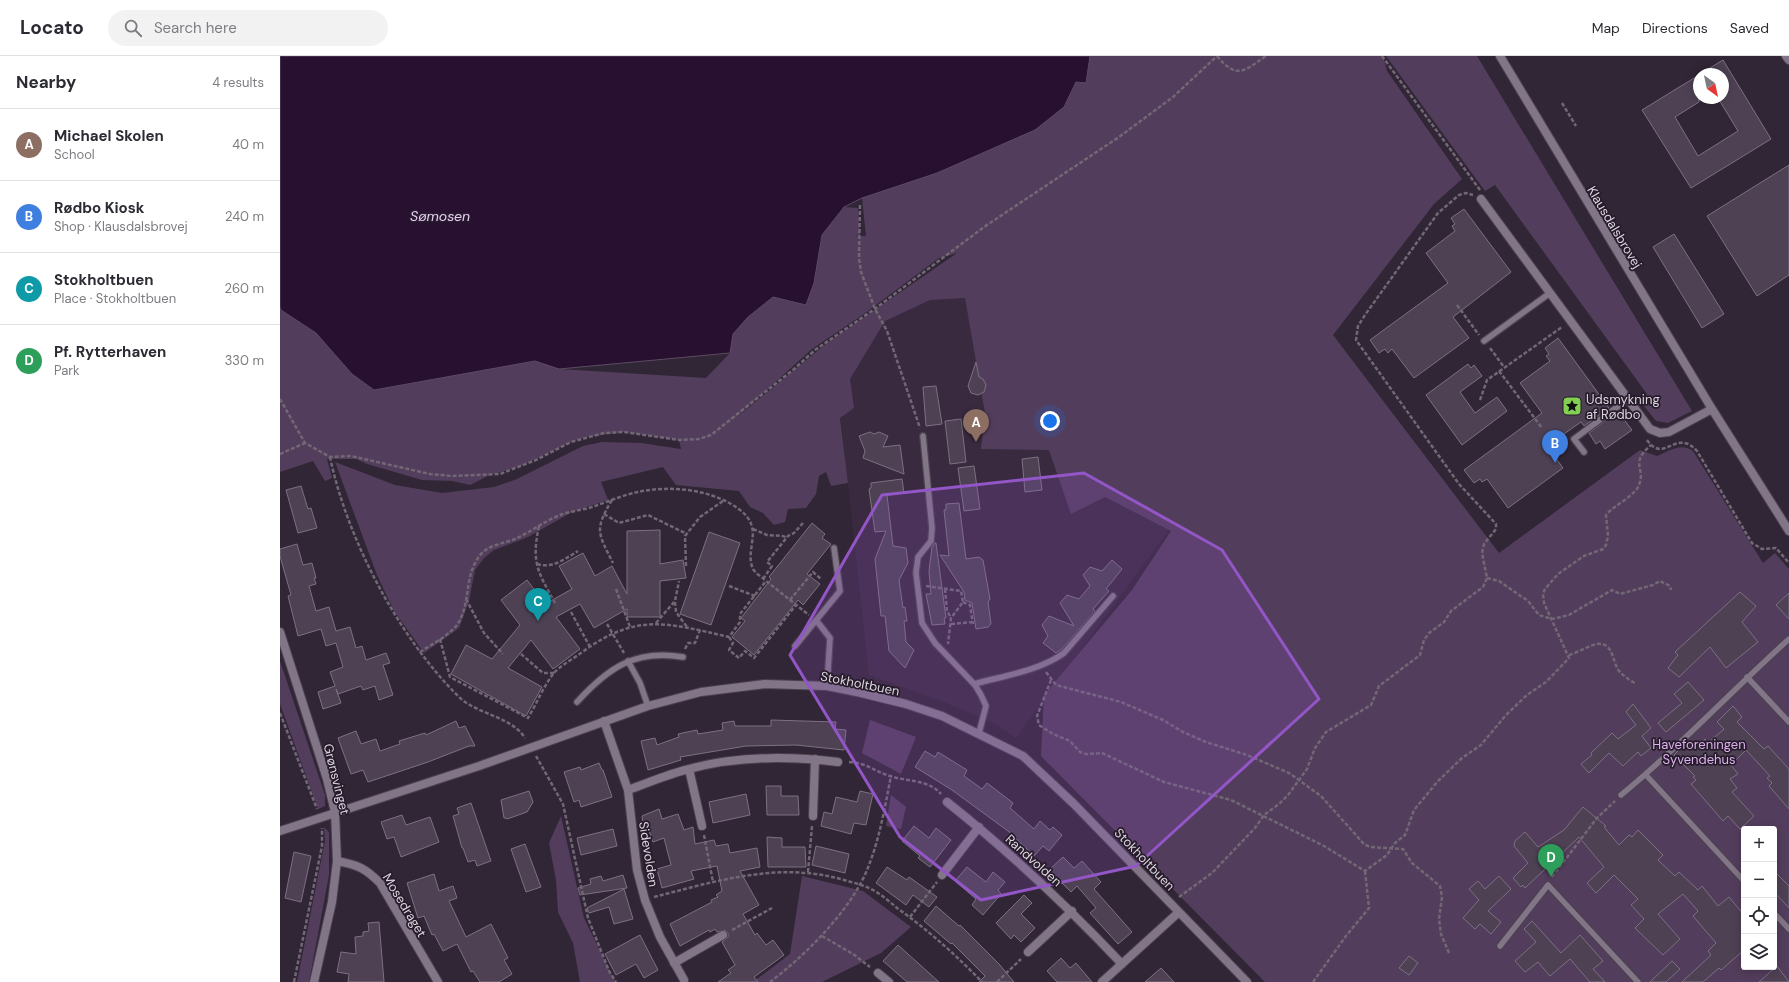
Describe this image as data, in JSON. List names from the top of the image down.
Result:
{
  "streets": {
    "street": [
      "Klausdalsbrovej",
      "Stokholtbuen",
      "Grønsvinget",
      "Sidevolden",
      "Randvolden",
      "Mosedraget"
    ]
  },
  "crossings": [
    ["Stokholtbuen", "Grønsvinget"],
    ["Stokholtbuen", "Sidevolden"],
    ["Grønsvinget", "Mosedraget"]
  ],
  "water": ["Sømosen"],
  "parks": ["Haveforeningen Syvendehus"],
  "places": {
    "place": ["Udsmykning af Rødbo"]
  },
  "north": "bottom right",
  "page": {
    "header": "Locato",
    "search": "Search here",
    "nav": ["Map", "Directions", "Saved"],
    "heading": ["Nearby", "4 results"],
    "list": [
      {
        "mark": "A",
        "name": "Michael Skolen",
        "note": "School",
        "value": "40 m"
      },
      {
        "mark": "B",
        "name": "Rødbo Kiosk",
        "note": "Shop · Klausdalsbrovej",
        "value": "240 m"
      },
      {
        "mark": "C",
        "name": "Stokholtbuen",
        "note": "Place · Stokholtbuen",
        "value": "260 m"
      },
      {
        "mark": "D",
        "name": "Pf. Rytterhaven",
        "note": "Park",
        "value": "330 m"
      }
    ],
    "pins": [
      "A",
      "B",
      "C",
      "D"
    ],
    "map_buttons": ["+", "−"]
  }
}
